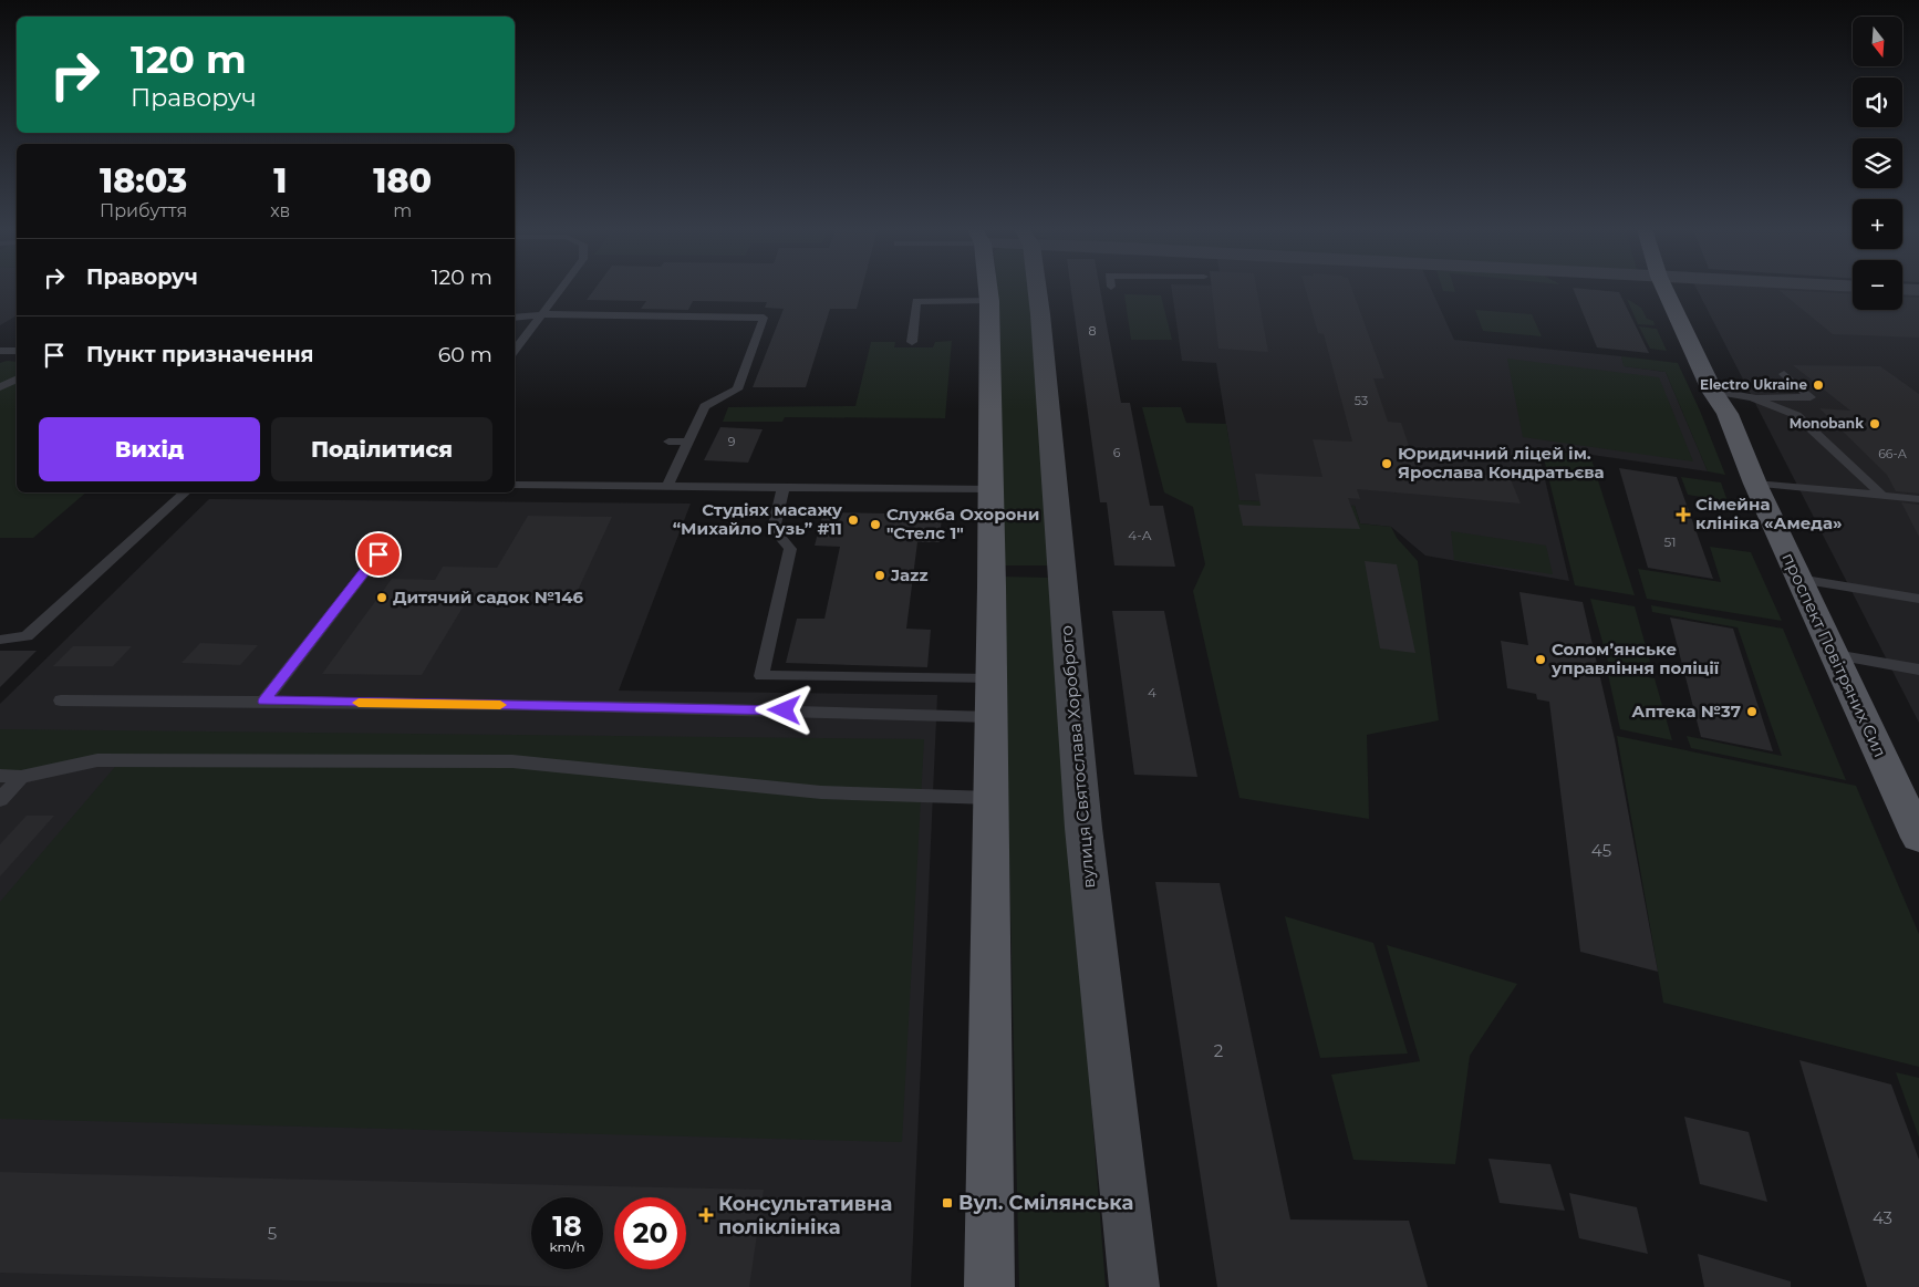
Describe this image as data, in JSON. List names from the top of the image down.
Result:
{
  "streets": {
    "main road": ["проспект Повітряних Сил"],
    "street": ["вулиця Святослава Хороброго"]
  },
  "places": {
    "other": [
      "Electro Ukraine",
      "Monobank",
      "Юридичний ліцей ім. Ярослава Кондратьєва",
      "Студіях масажу “Михайло Гузь” #11",
      "Служба Охорони \"Стелс 1\"",
      "Jazz",
      "Дитячий садок №146",
      "Соломʼянське управління поліції",
      "Аптека №37"
    ],
    "health": ["Сімейна клініка «Амеда»", "Консультативна поліклініка"],
    "transit": ["Вул. Смілянська"]
  },
  "house_numbers": [
    "8",
    "53",
    "9",
    "6",
    "66-А",
    "4-А",
    "51",
    "4",
    "45",
    "2",
    "43",
    "5"
  ],
  "north": "bottom",
  "page": {
    "map_buttons": ["+", "−"],
    "turn": ["120 m", "Праворуч"],
    "eta": [
      "18:03",
      "Прибуття",
      "1",
      "хв",
      "180",
      "m"
    ],
    "list": [
      {
        "name": "Праворуч",
        "value": "120 m"
      },
      {
        "name": "Пункт призначення",
        "value": "60 m"
      }
    ],
    "buttons": ["Вихід", "Поділитися"],
    "speed": "18 km/h",
    "limit": "20"
  }
}
